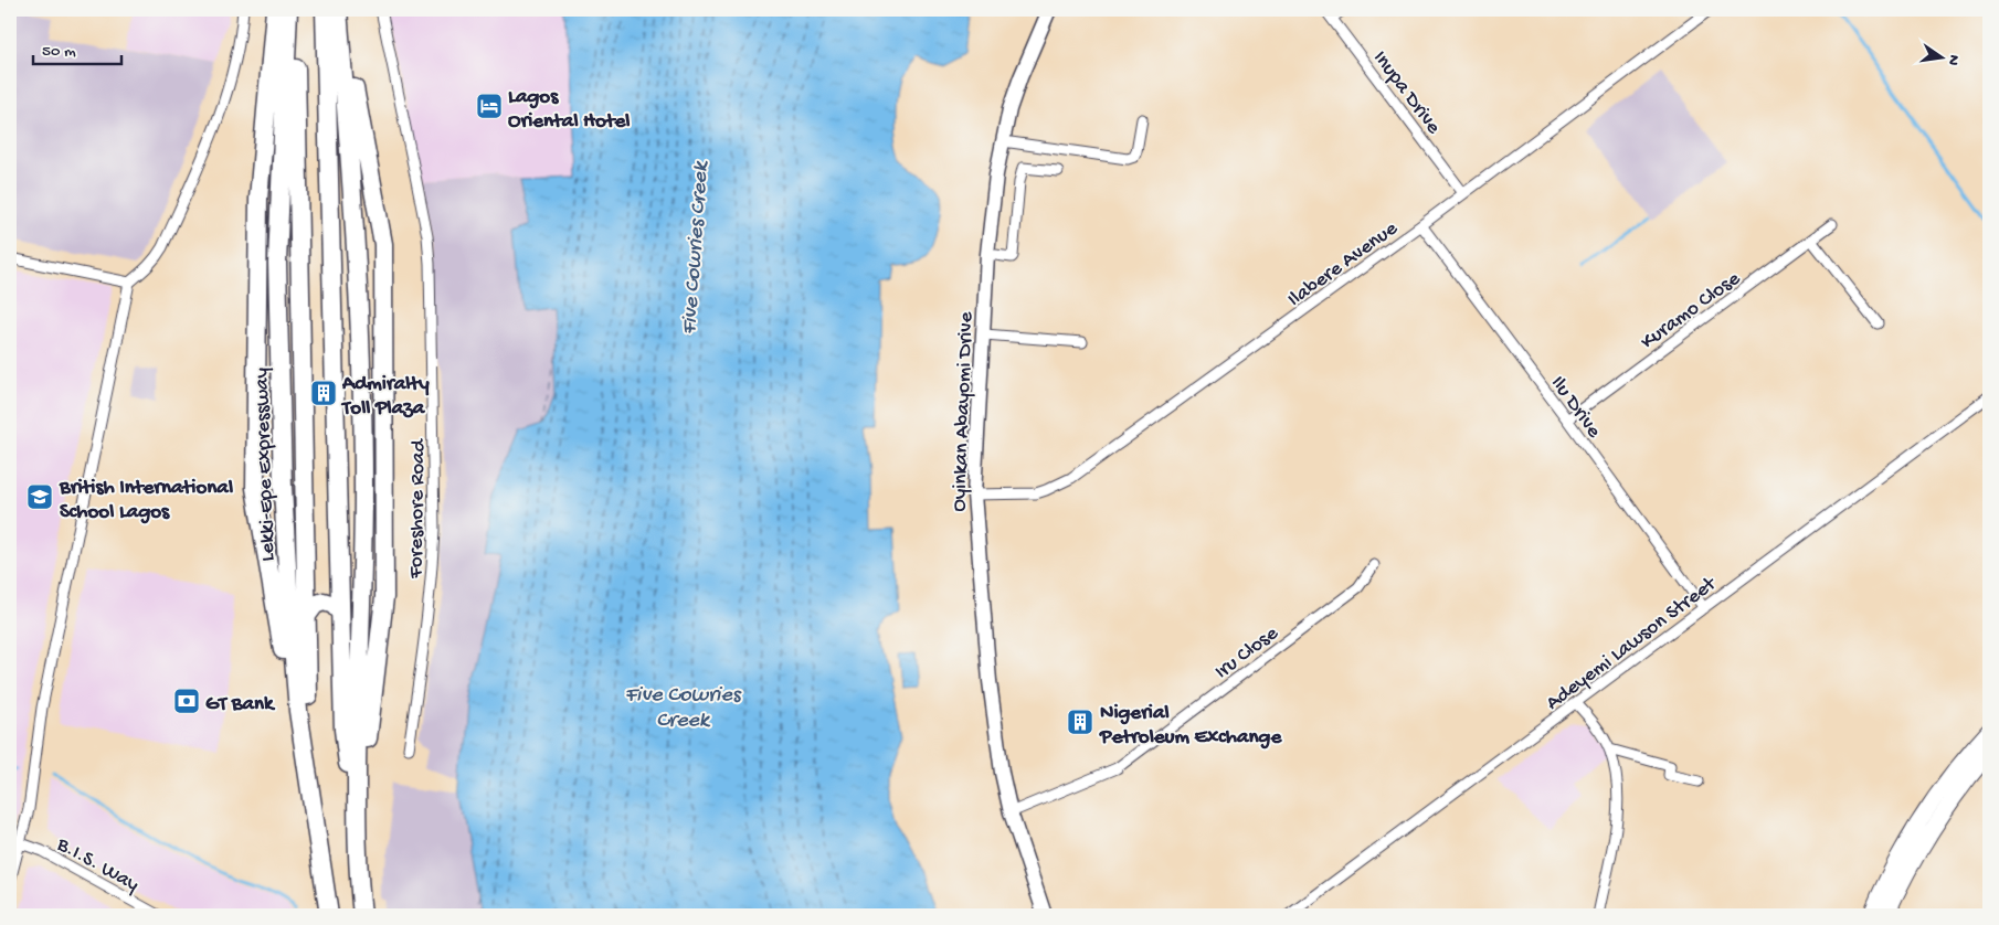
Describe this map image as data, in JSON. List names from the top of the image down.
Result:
{
  "streets": {
    "highway": ["Lekki-Epe Expressway"],
    "street": [
      "Inupa Drive",
      "Ilabere Avenue",
      "Kuramo Close",
      "Ilu Drive",
      "Oyinkan Abayomi Drive",
      "Foreshore Road",
      "Adeyemi Lawson Street",
      "Iru Close",
      "B.I.S. Way"
    ]
  },
  "crossings": [
    ["Inupa Drive", "Ilabere Avenue"],
    ["Ilabere Avenue", "Ilu Drive"],
    ["Ilabere Avenue", "Oyinkan Abayomi Drive"],
    ["Kuramo Close", "Ilu Drive"],
    ["Ilu Drive", "Adeyemi Lawson Street"],
    ["Oyinkan Abayomi Drive", "Iru Close"]
  ],
  "water": ["Five Cowries Creek"],
  "places": {
    "hotel": ["Lagos Oriental Hotel"],
    "building": ["Admiralty Toll Plaza", "Nigerial Petroleum Exchange"],
    "school or university": ["British International School Lagos"],
    "bank": ["GT Bank"]
  },
  "scale_bar": "50 m",
  "north": "right"
}
